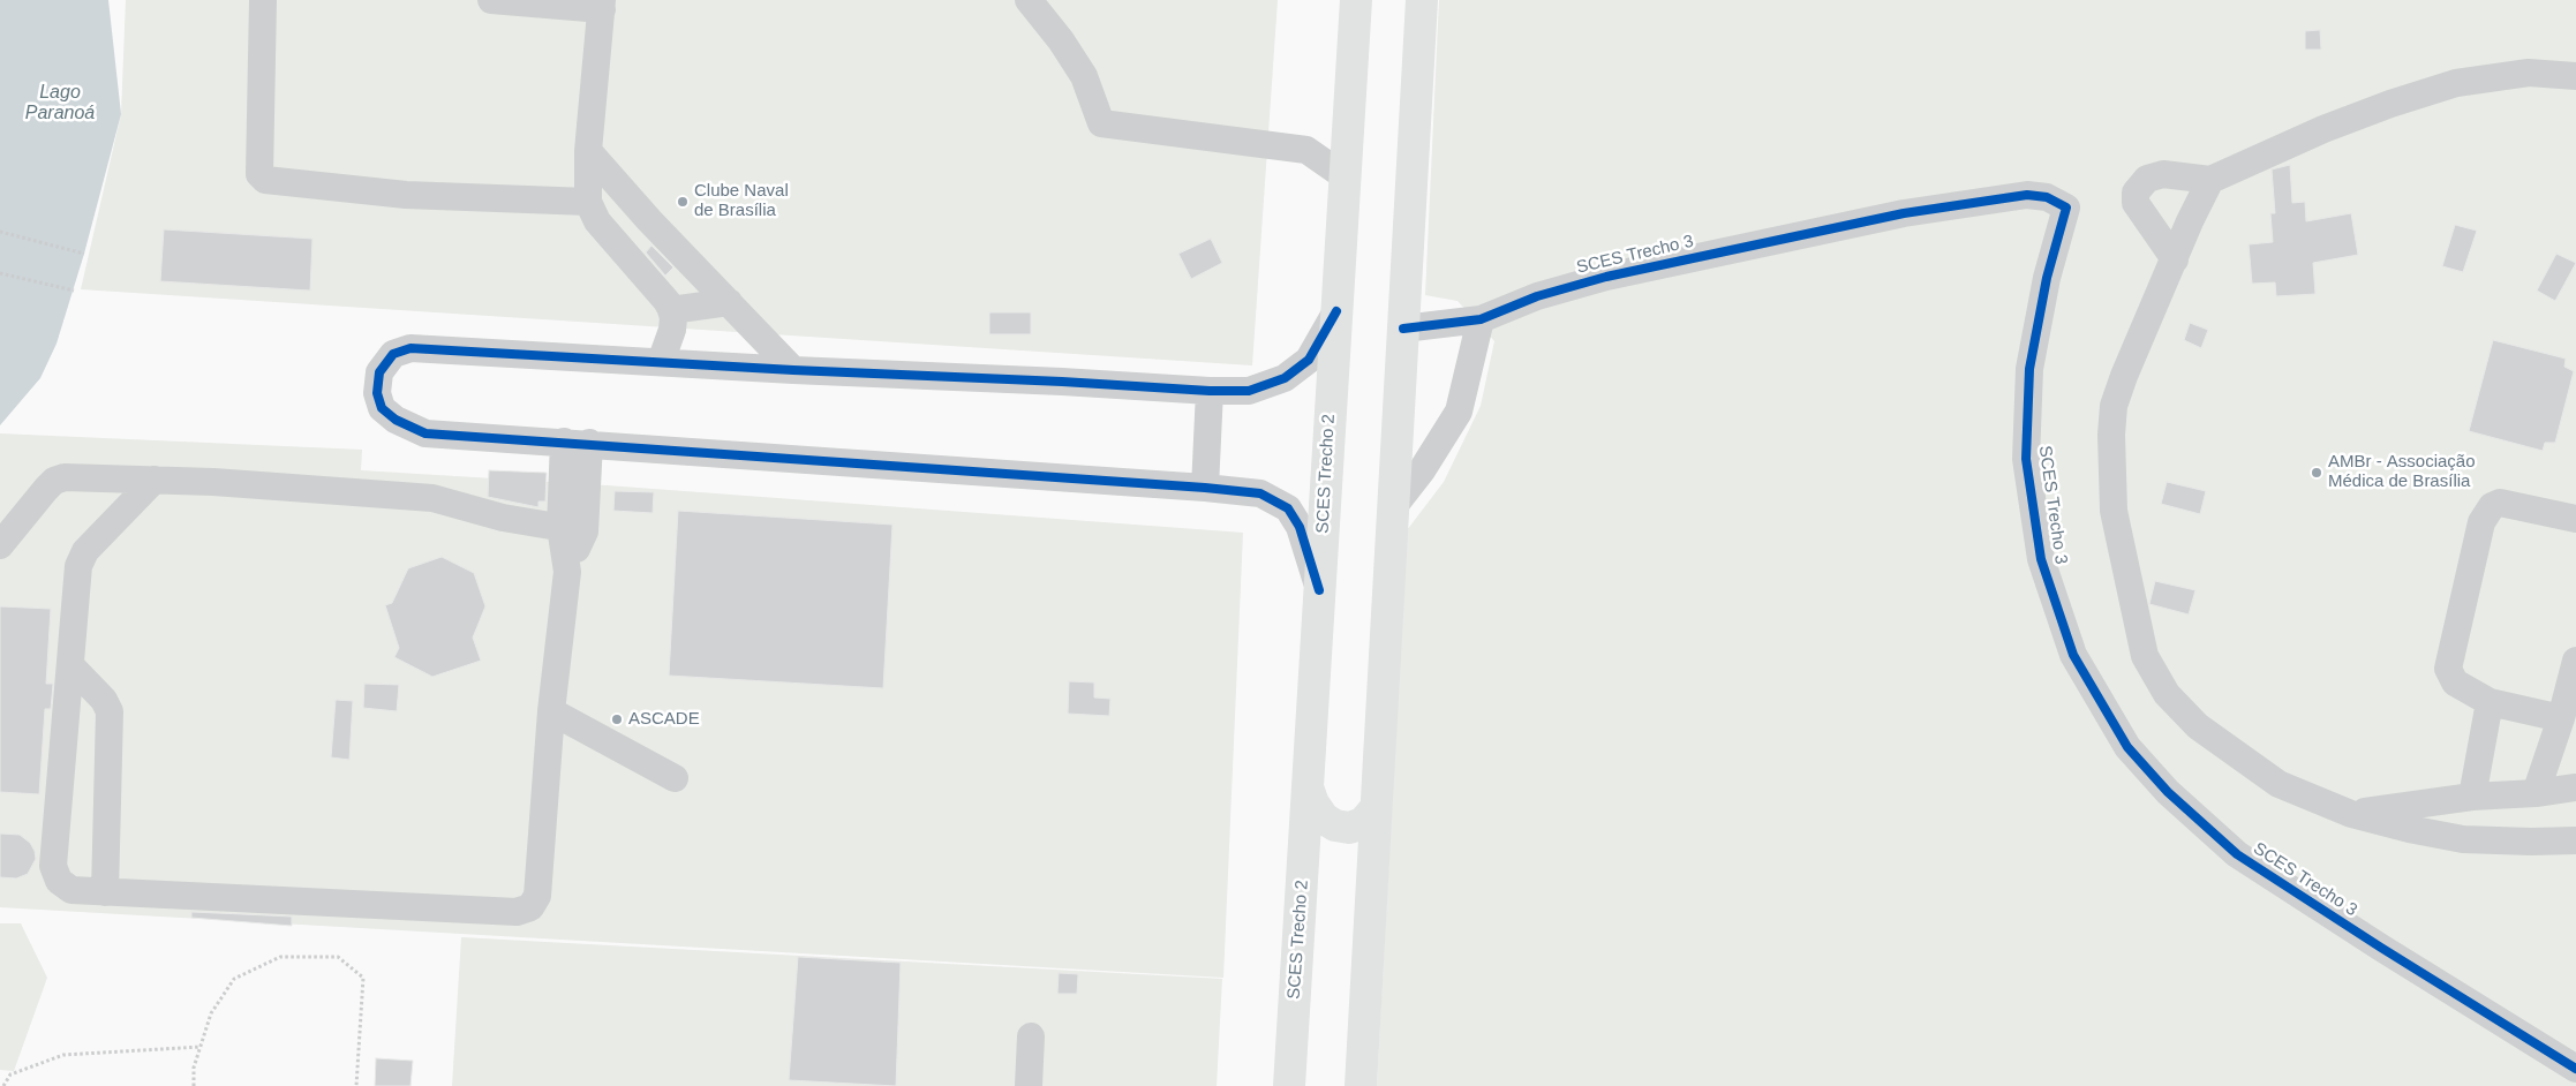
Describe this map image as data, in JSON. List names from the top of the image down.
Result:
{
  "streets": {
    "main road": ["SCES Trecho 2"],
    "street": ["SCES Trecho 3"]
  },
  "water": ["Lago Paranoá"],
  "places": ["Clube Naval de Brasília", "AMBr - Associação Médica de Brasília", "ASCADE"]
}
